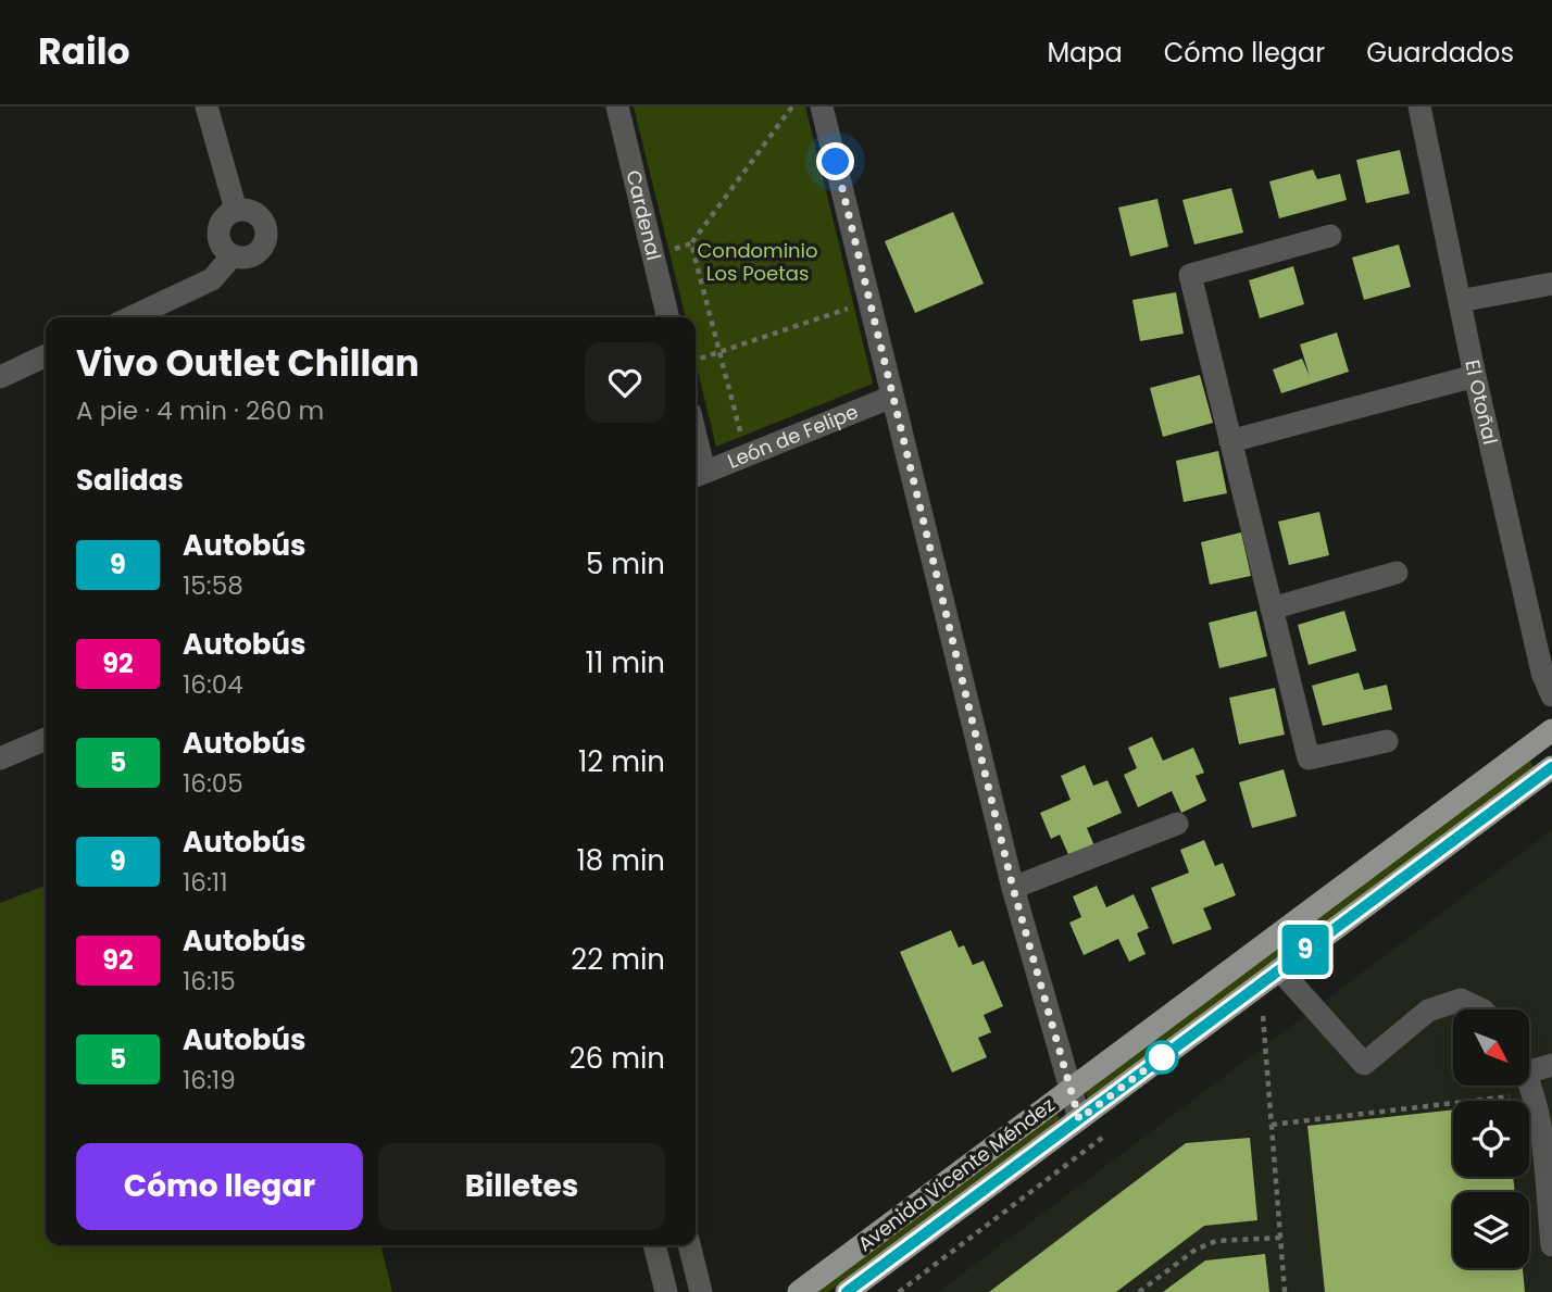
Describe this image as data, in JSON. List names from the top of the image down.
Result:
{
  "streets": {
    "main road": ["Avenida Vicente Méndez"],
    "street": ["Cardenal", "El Otoñal", "León de Felipe"]
  },
  "parks": ["Condominio Los Poetas"],
  "lines": ["bus line 9"],
  "north": "bottom right",
  "page": {
    "header": "Railo",
    "nav": ["Mapa", "Cómo llegar", "Guardados"],
    "on_map": "9",
    "heading": [
      ["Vivo Outlet Chillan", "A pie · 4 min · 260 m"],
      "Salidas"
    ],
    "list": [
      {
        "mark": "9",
        "name": "Autobús",
        "note": "15:58",
        "value": "5 min"
      },
      {
        "mark": "92",
        "name": "Autobús",
        "note": "16:04",
        "value": "11 min"
      },
      {
        "mark": "5",
        "name": "Autobús",
        "note": "16:05",
        "value": "12 min"
      },
      {
        "mark": "9",
        "name": "Autobús",
        "note": "16:11",
        "value": "18 min"
      },
      {
        "mark": "92",
        "name": "Autobús",
        "note": "16:15",
        "value": "22 min"
      },
      {
        "mark": "5",
        "name": "Autobús",
        "note": "16:19",
        "value": "26 min"
      }
    ],
    "buttons": ["Cómo llegar", "Billetes"]
  }
}
